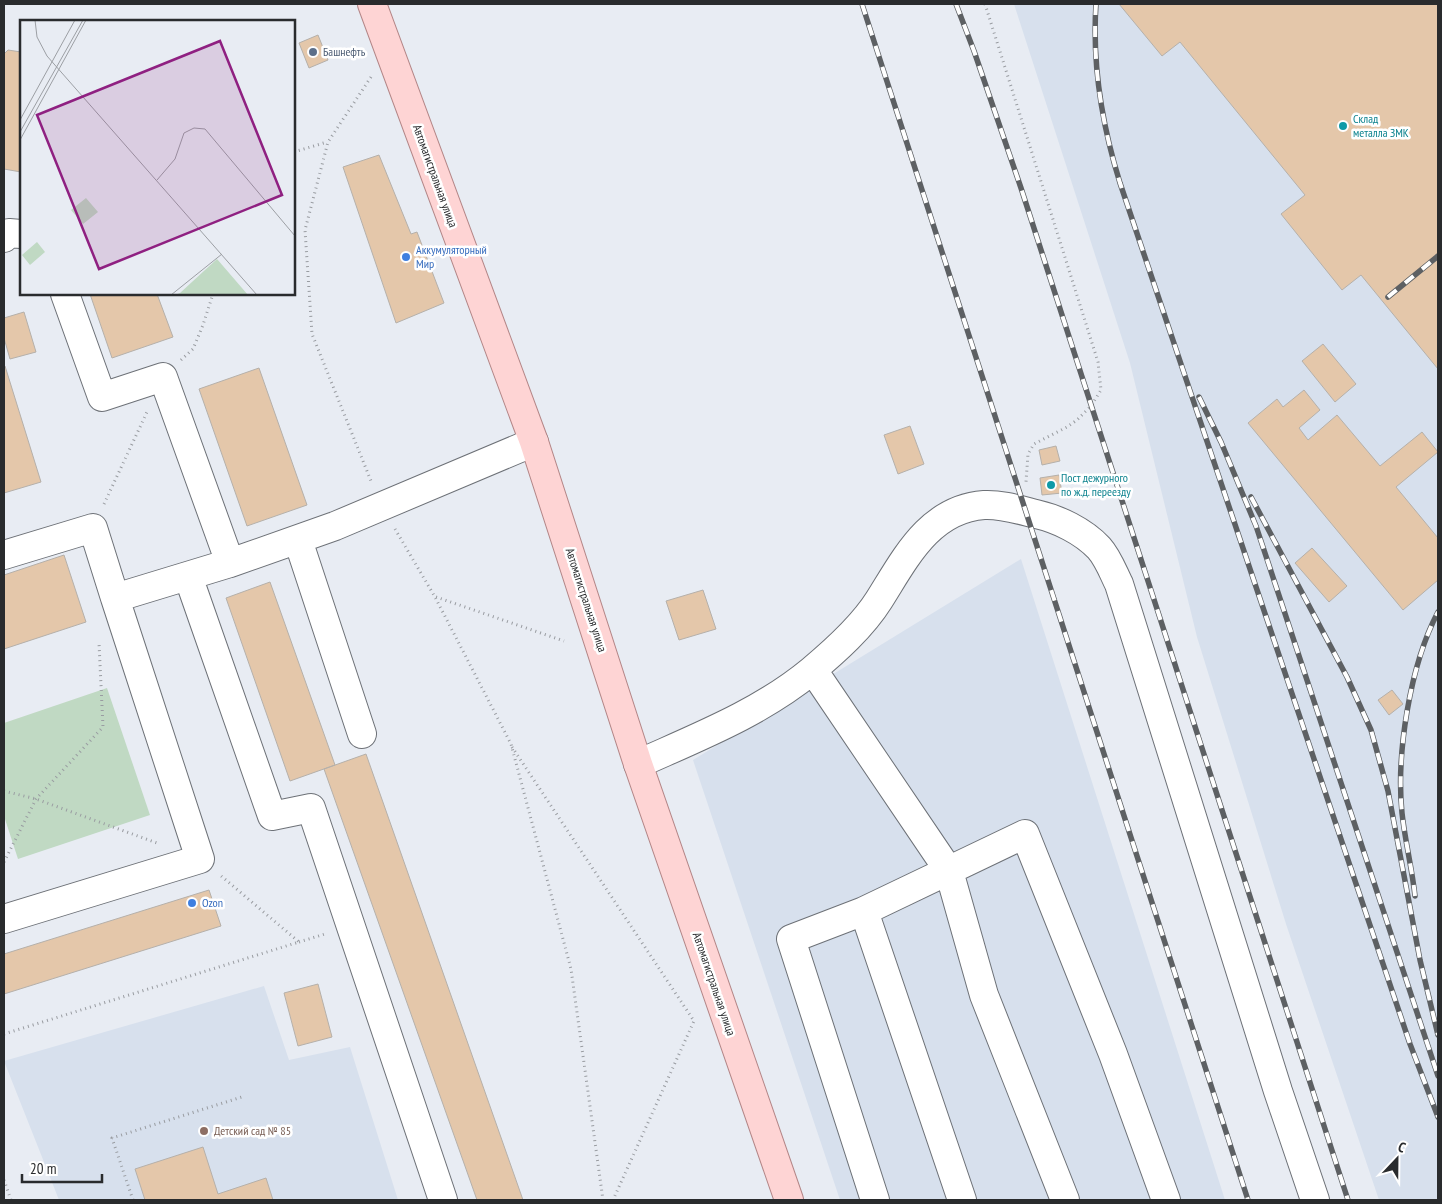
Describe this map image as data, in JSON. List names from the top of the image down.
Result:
{
  "streets": {
    "main road": ["Автомагистральная улица"]
  },
  "places": [
    "Башнефть",
    "Склад металла ЗМК",
    "Аккумуляторный Мир",
    "Пост дежурного по ж.д. переезду",
    "Ozon",
    "Детский сад № 85"
  ],
  "scale_bar": "20 m",
  "north": "top"
}
